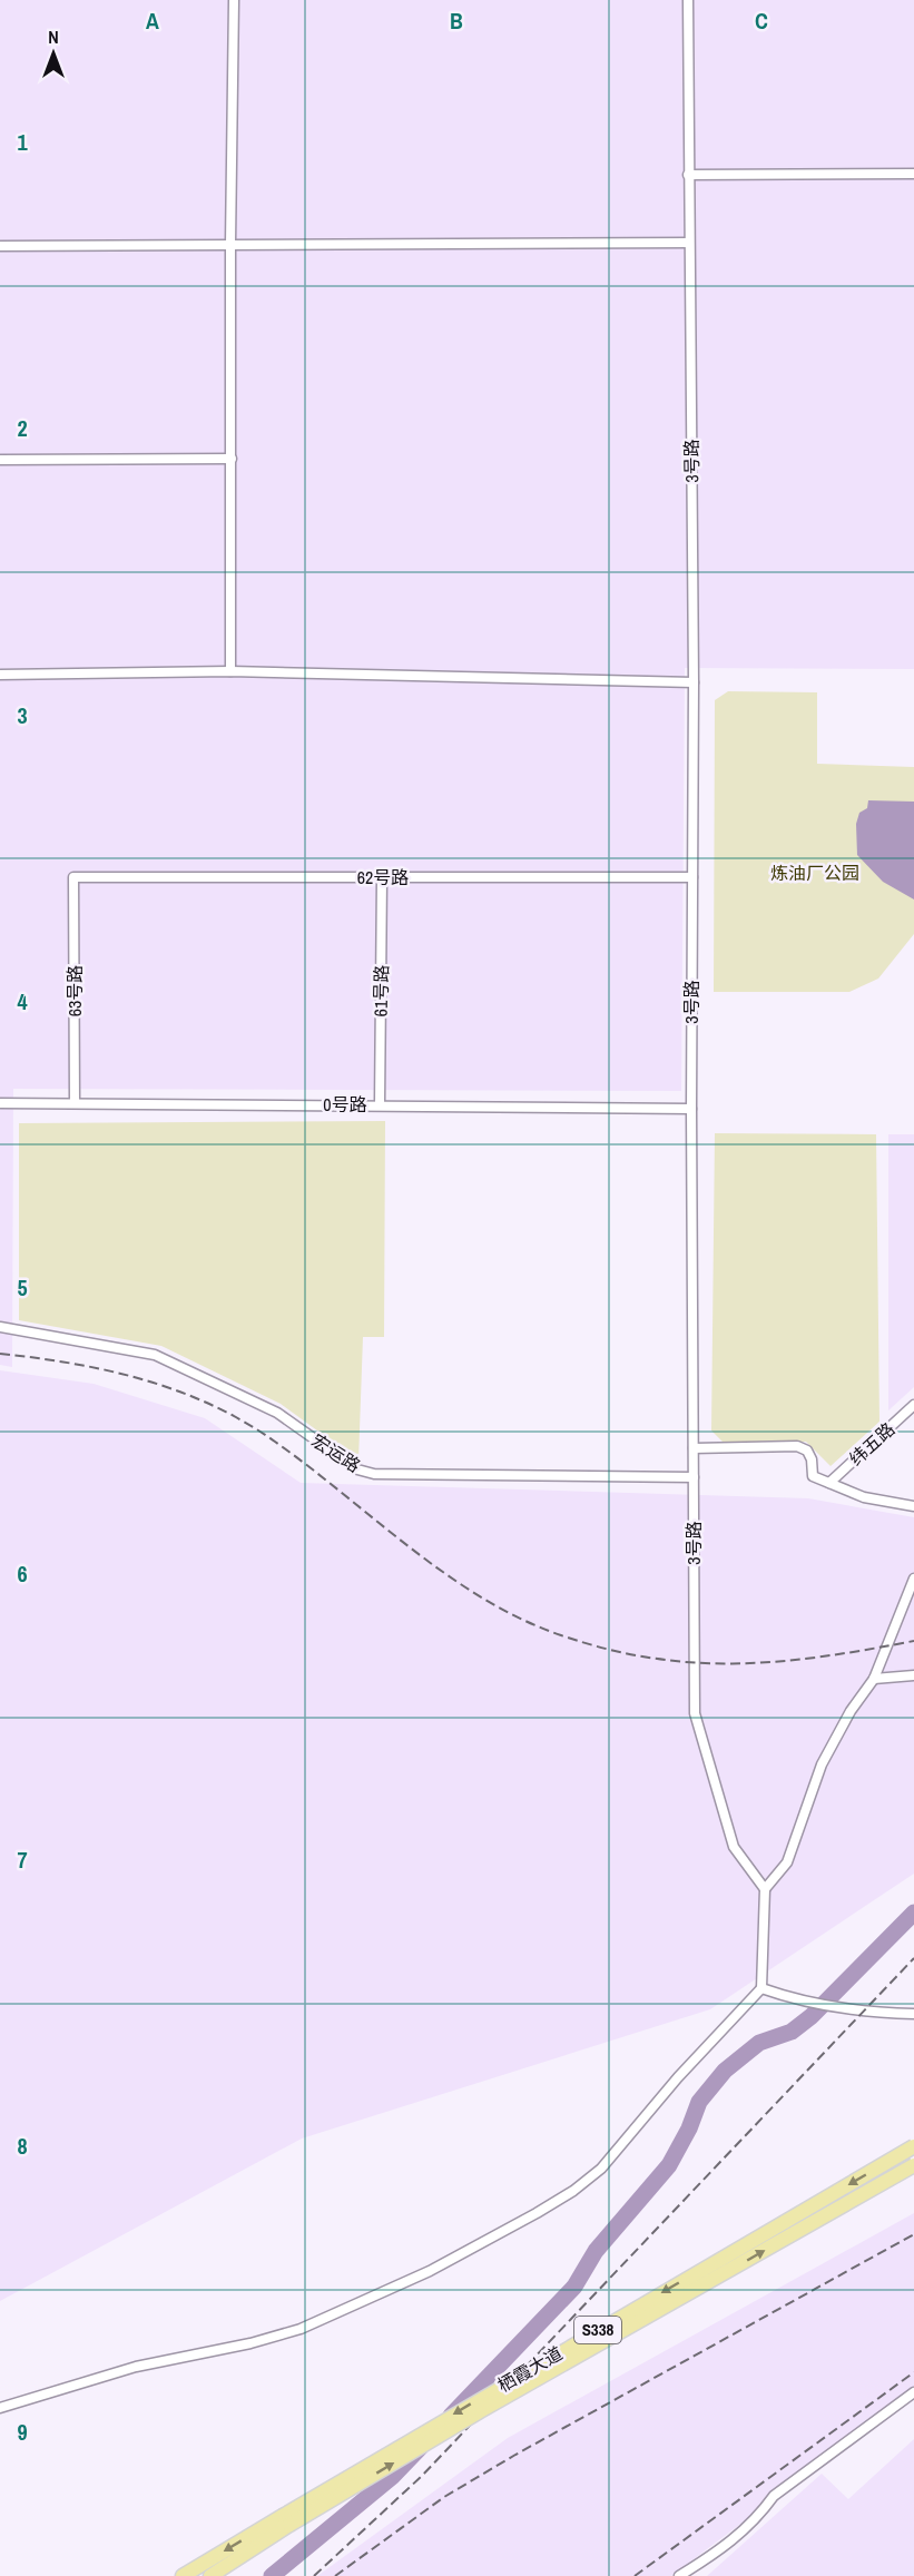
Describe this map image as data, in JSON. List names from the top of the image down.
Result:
{
  "streets": {
    "main road": ["S338", "栖霞大道"],
    "street": [
      "3号路",
      "62号路",
      "63号路",
      "61号路",
      "0号路",
      "纬五路",
      "宏运路"
    ]
  },
  "crossings": [
    ["3号路", "62号路"],
    ["3号路", "0号路"],
    ["3号路", "宏运路"],
    ["62号路", "63号路"],
    ["62号路", "61号路"],
    ["63号路", "0号路"],
    ["61号路", "0号路"]
  ],
  "parks": ["炼油厂公园"],
  "north": "top",
  "grid": {
    "columns": ["A", "B", "C"],
    "rows": [
      "1",
      "2",
      "3",
      "4",
      "5",
      "6",
      "7",
      "8",
      "9"
    ]
  }
}
